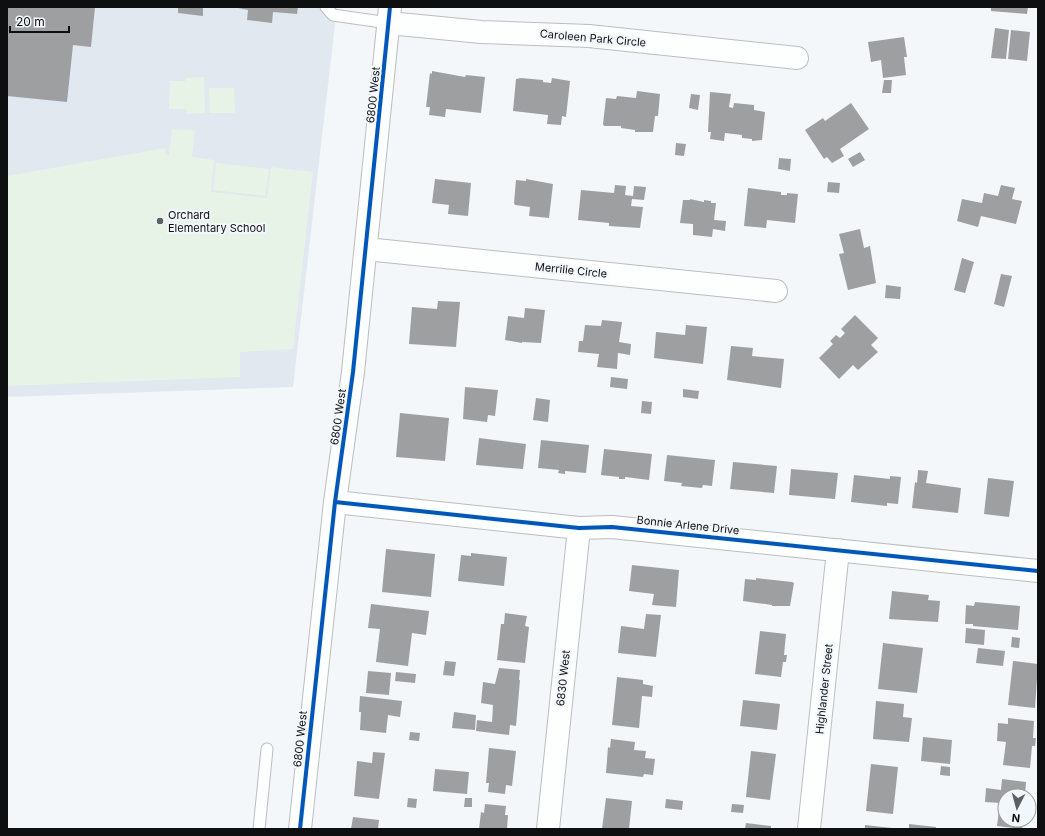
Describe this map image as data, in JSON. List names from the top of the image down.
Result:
{
  "streets": {
    "street": [
      "Caroleen Park Circle",
      "6800 West",
      "Merrilie Circle",
      "Bonnie Arlene Drive",
      "6830 West",
      "Highlander Street"
    ]
  },
  "crossings": [
    ["Caroleen Park Circle", "6800 West"],
    ["6800 West", "Merrilie Circle"],
    ["6800 West", "Bonnie Arlene Drive"],
    ["Bonnie Arlene Drive", "6830 West"],
    ["Bonnie Arlene Drive", "Highlander Street"]
  ],
  "places": ["Orchard Elementary School"],
  "scale_bar": "20 m",
  "north": "bottom"
}
